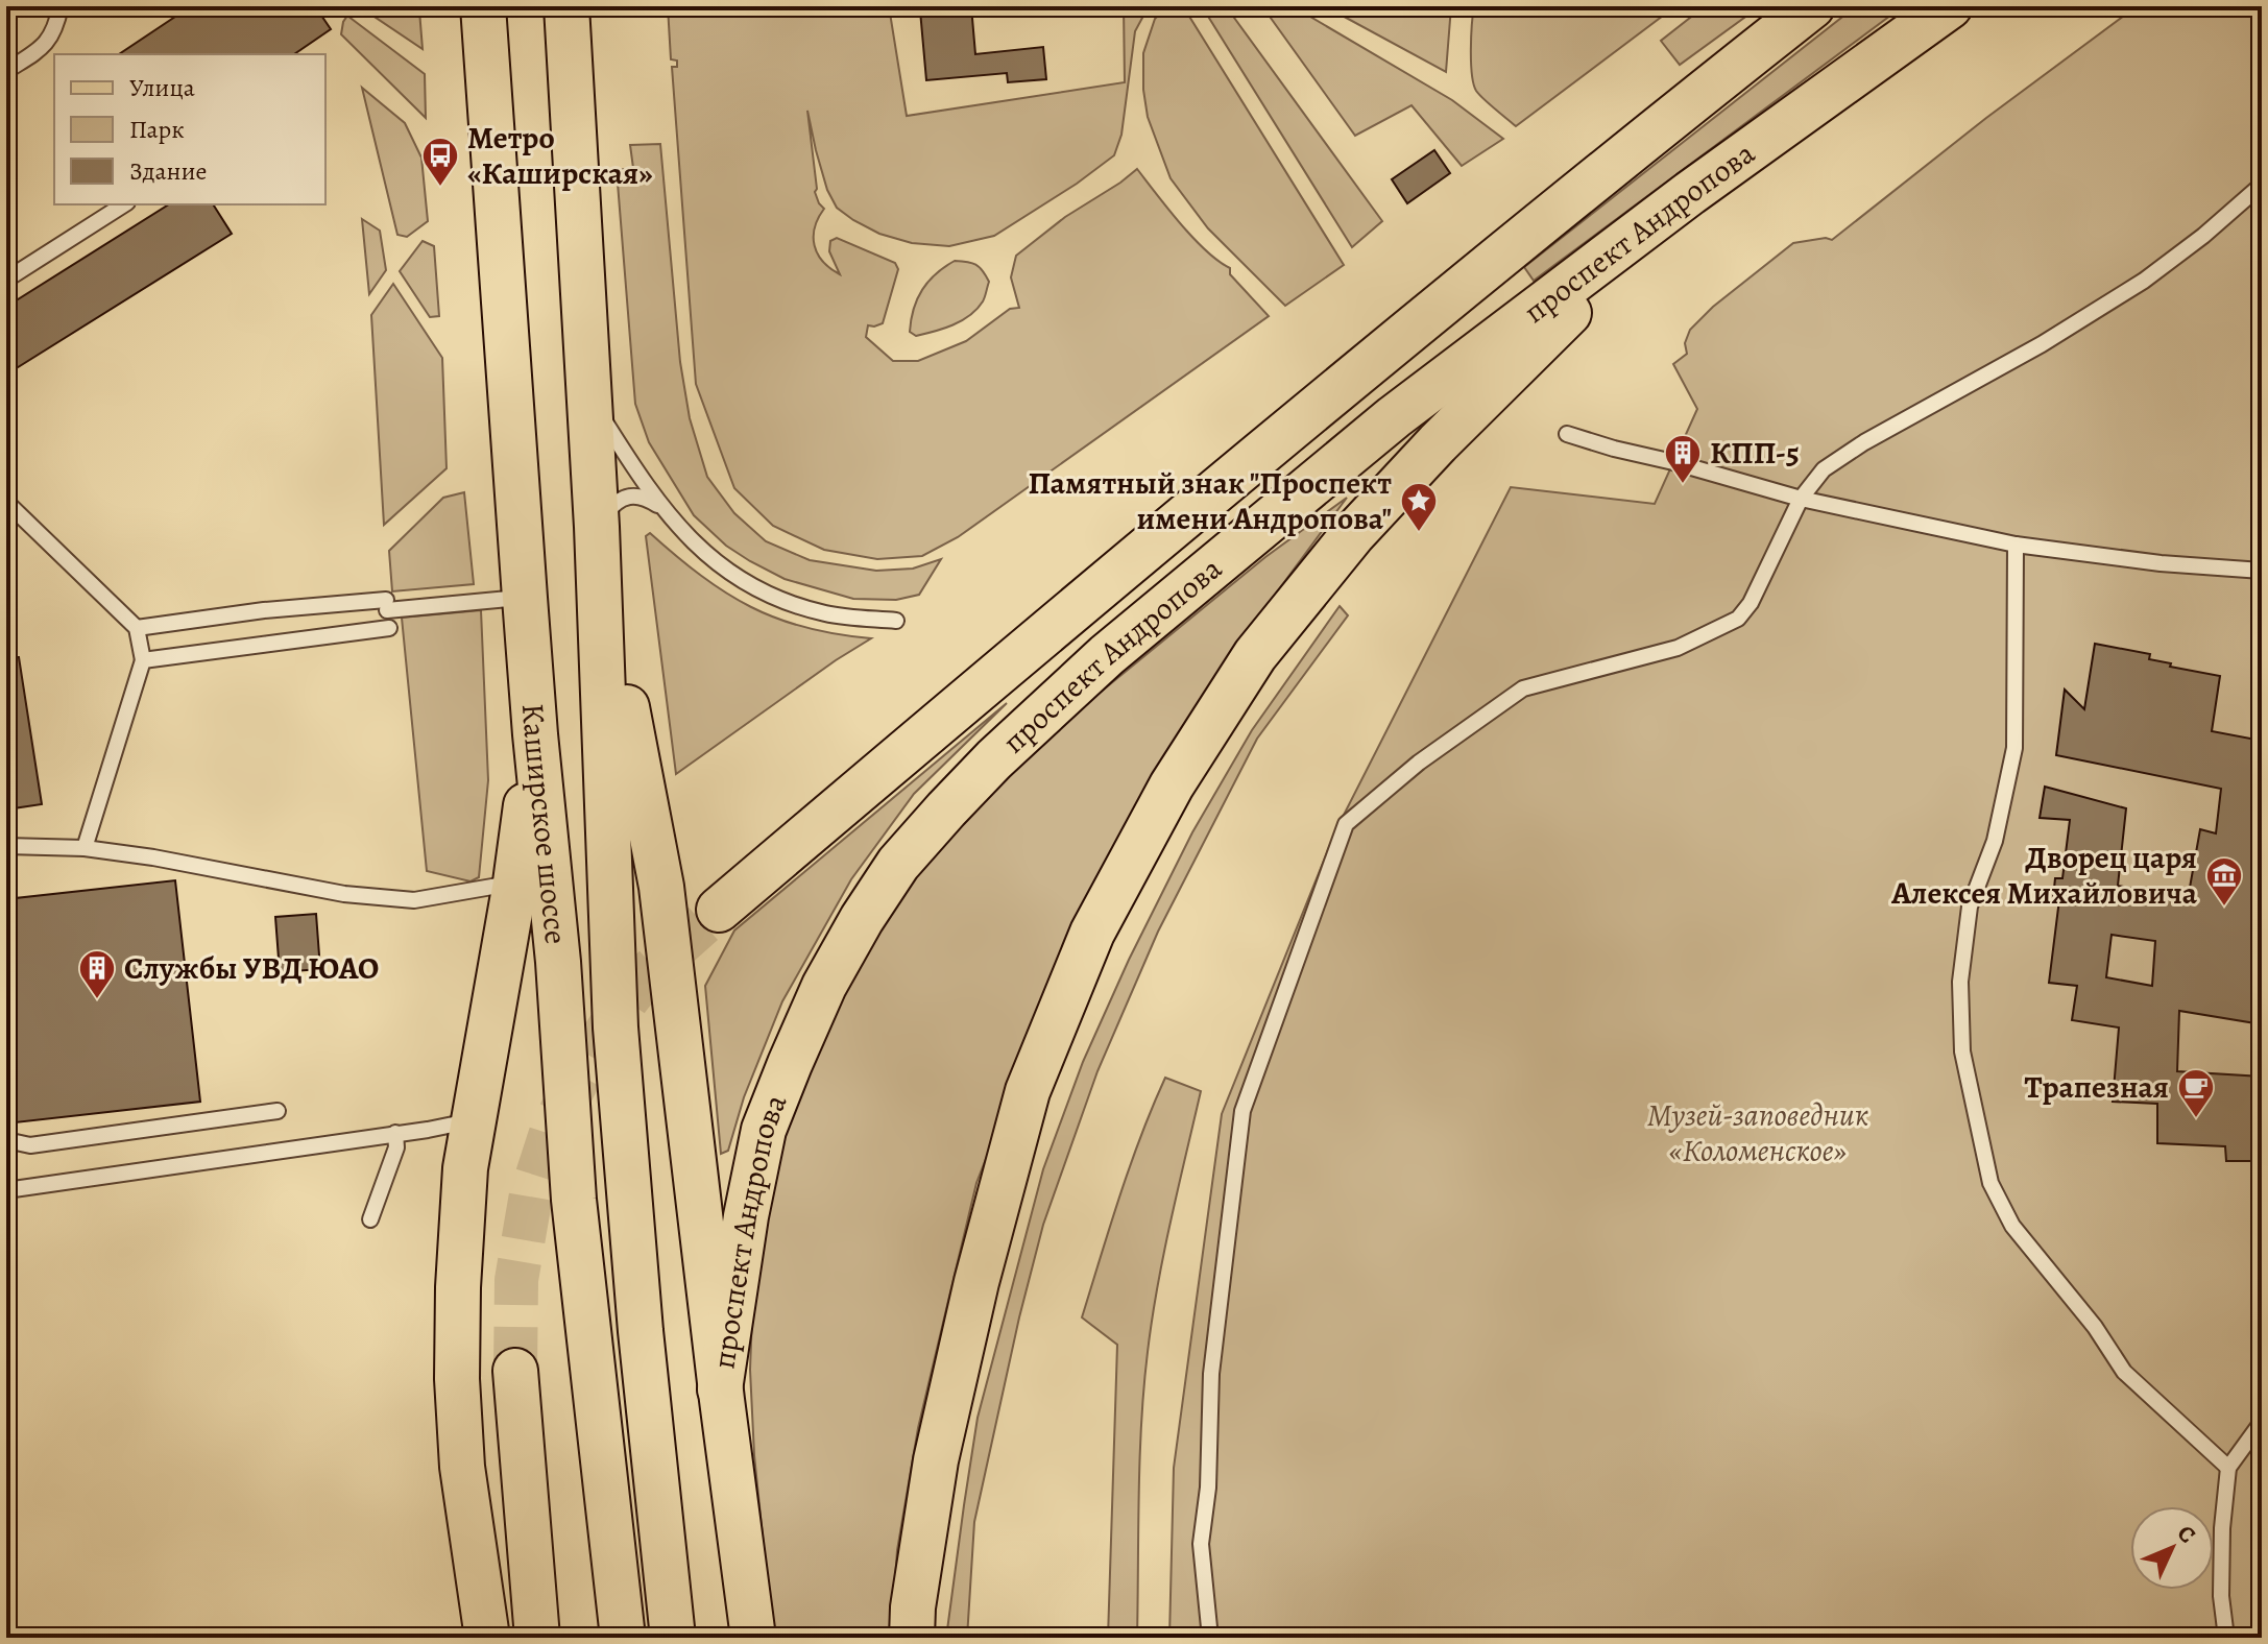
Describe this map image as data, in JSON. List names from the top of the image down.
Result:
{
  "streets": {
    "main road": ["проспект Андропова", "Каширское шоссе"]
  },
  "parks": ["Музей-заповедник «Коломенское»"],
  "places": {
    "bus stop": ["Метро «Каширская»"],
    "building": ["КПП-5", "Службы УВД ЮАО"],
    "place": ["Памятный знак \"Проспект имени Андропова\""],
    "museum": ["Дворец царя Алексея Михайловича"],
    "cafe": ["Трапезная"]
  },
  "legend": ["Улица", "Парк", "Здание"],
  "north": "top right"
}
